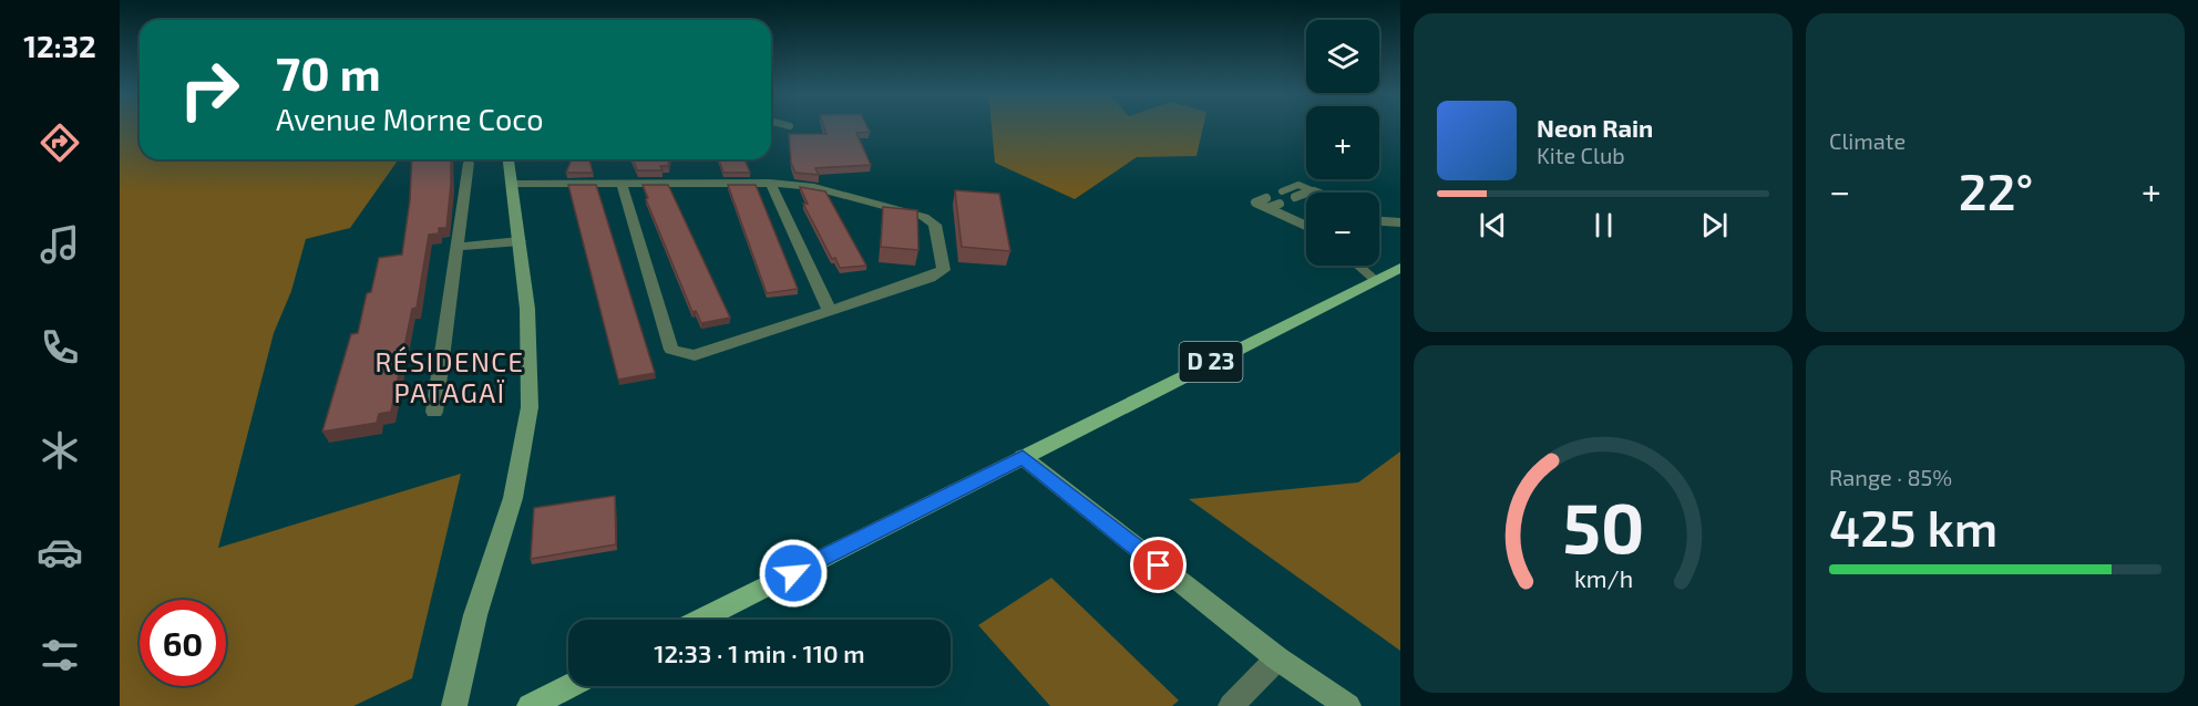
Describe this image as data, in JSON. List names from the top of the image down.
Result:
{
  "streets": {
    "main road": ["D 23"]
  },
  "districts": ["RÉSIDENCE PATAGAÏ"],
  "page": {
    "tabs": "12:32",
    "tile": [
      "Climate",
      ["Range · 85%", "425 km"]
    ],
    "map_buttons": ["+", "−"],
    "turn": ["70 m", "Avenue Morne Coco"],
    "song": ["Neon Rain", "Kite Club"],
    "heat": ["−", "22°", "+"],
    "limit": "60",
    "trip": "12:33 · 1 min · 110 m",
    "gauge": ["50", "km/h"]
  }
}
